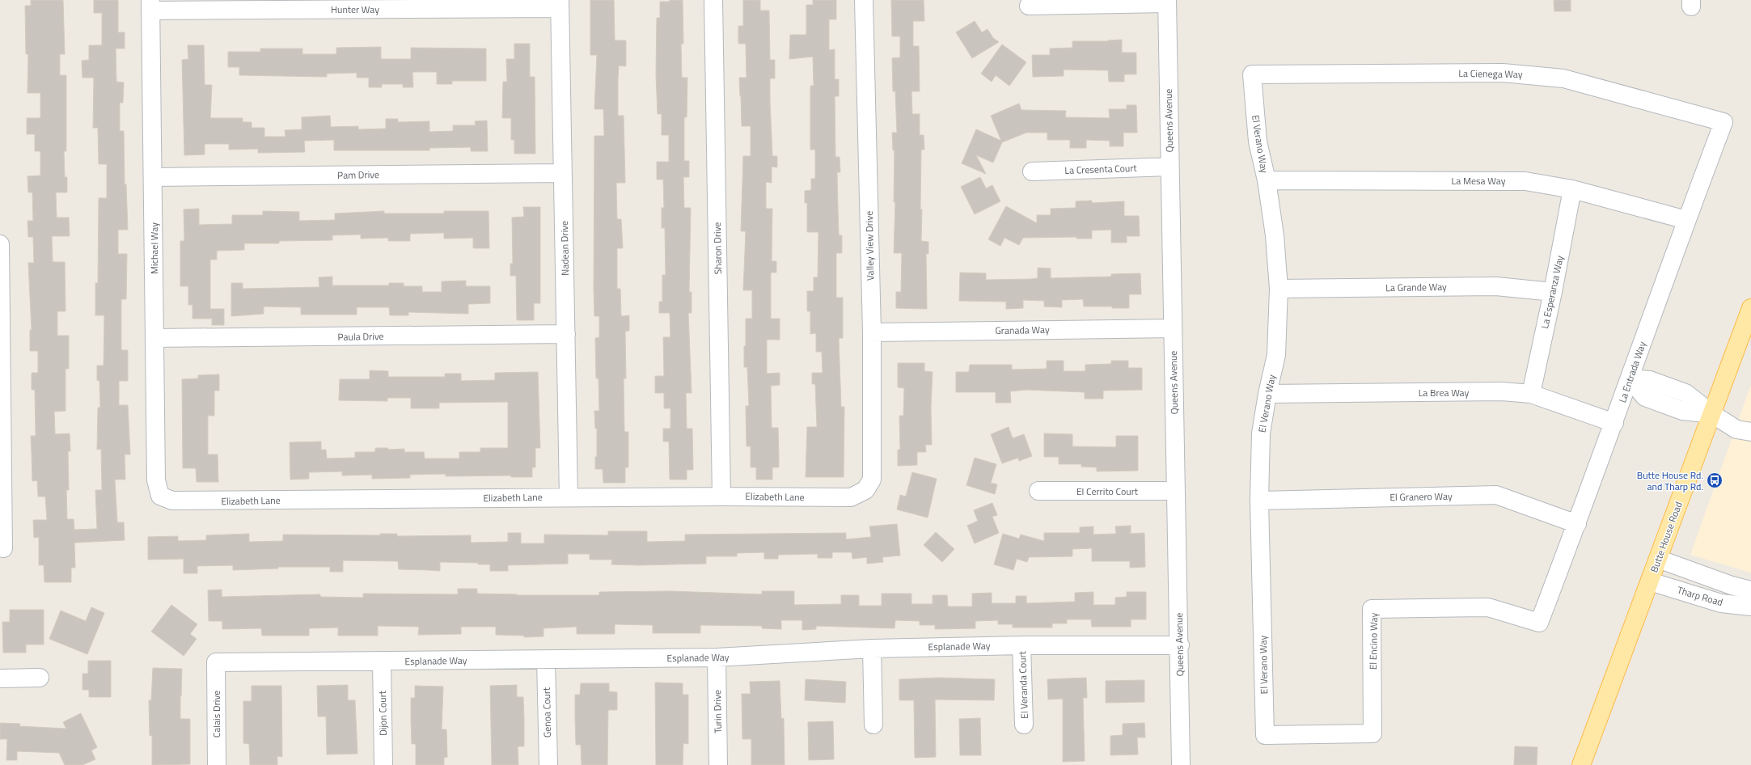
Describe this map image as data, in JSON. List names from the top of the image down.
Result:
{
  "streets": {
    "main road": ["Butte House Road"],
    "street": [
      "Hunter Way",
      "La Cienega Way",
      "Queens Avenue",
      "El Verano Way",
      "La Cresenta Court",
      "Pam Drive",
      "La Mesa Way",
      "Valley View Drive",
      "Michael Way",
      "Nadean Drive",
      "Sharon Drive",
      "La Grande Way",
      "La Esperanza Way",
      "Granada Way",
      "Paula Drive",
      "La Entrada Way",
      "La Brea Way",
      "El Cerrito Court",
      "Elizabeth Lane",
      "El Granero Way",
      "Tharp Road",
      "El Encino Way",
      "Esplanade Way",
      "El Veranda Court",
      "Turin Drive",
      "Genoa Court",
      "Dijon Court",
      "Calais Drive"
    ]
  },
  "crossings": [
    ["Hunter Way", "Michael Way"],
    ["Hunter Way", "Nadean Drive"],
    ["La Cienega Way", "El Verano Way"],
    ["La Cienega Way", "La Entrada Way"],
    ["Queens Avenue", "La Cresenta Court"],
    ["Queens Avenue", "Granada Way"],
    ["Queens Avenue", "El Cerrito Court"],
    ["Queens Avenue", "Esplanade Way"],
    ["El Verano Way", "La Mesa Way"],
    ["El Verano Way", "La Grande Way"],
    ["El Verano Way", "La Brea Way"],
    ["El Verano Way", "El Granero Way"],
    ["El Verano Way", "El Encino Way"],
    ["Pam Drive", "Michael Way"],
    ["Pam Drive", "Nadean Drive"],
    ["La Mesa Way", "La Esperanza Way"],
    ["La Mesa Way", "La Entrada Way"],
    ["Valley View Drive", "Granada Way"],
    ["Valley View Drive", "Elizabeth Lane"],
    ["Michael Way", "Paula Drive"],
    ["Michael Way", "Elizabeth Lane"],
    ["Nadean Drive", "Paula Drive"],
    ["Nadean Drive", "Elizabeth Lane"],
    ["Sharon Drive", "Elizabeth Lane"],
    ["La Grande Way", "La Esperanza Way"],
    ["La Esperanza Way", "La Brea Way"],
    ["La Entrada Way", "La Brea Way"],
    ["La Entrada Way", "El Granero Way"],
    ["La Entrada Way", "El Encino Way"],
    ["Butte House Road", "Tharp Road"],
    ["Esplanade Way", "El Veranda Court"],
    ["Esplanade Way", "Turin Drive"],
    ["Esplanade Way", "Genoa Court"],
    ["Esplanade Way", "Dijon Court"],
    ["Esplanade Way", "Calais Drive"]
  ],
  "places": {
    "bus stop": ["Butte House Rd. and Tharp Rd."]
  }
}
